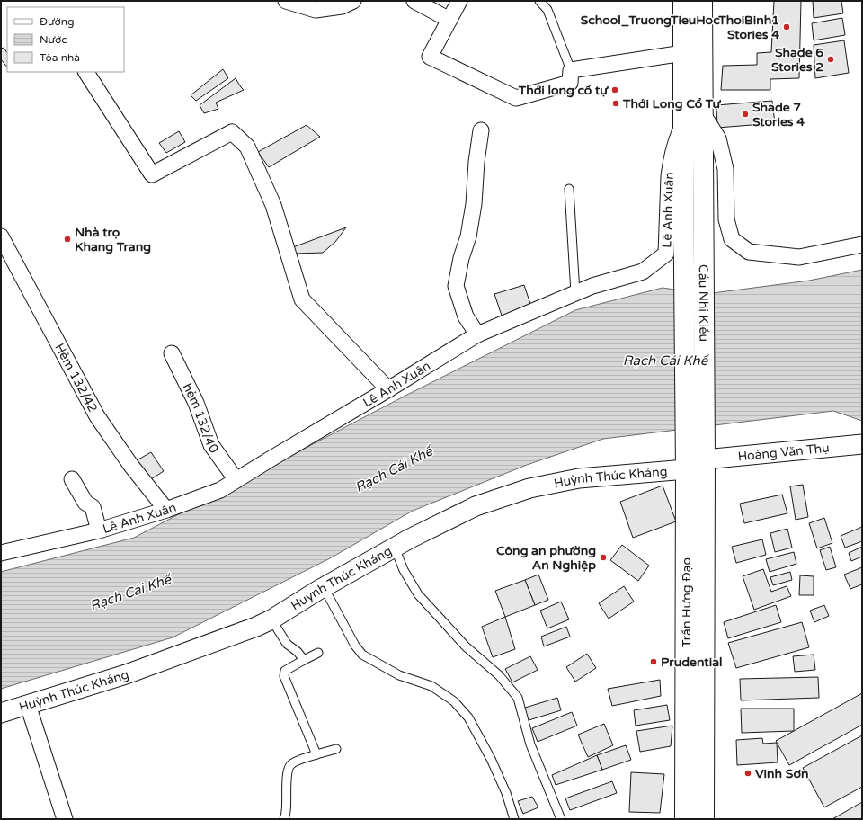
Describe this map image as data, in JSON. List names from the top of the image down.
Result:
{
  "streets": {
    "highway": ["Cầu Nhị Kiều", "Trần Hưng Đạo"],
    "street": [
      "Lê Anh Xuân",
      "Hẻm 132/42",
      "hẻm 132/40",
      "Hoàng Văn Thụ",
      "Huỳnh Thúc Kháng"
    ]
  },
  "crossings": [
    ["Lê Anh Xuân", "Cầu Nhị Kiều"],
    ["Lê Anh Xuân", "Hẻm 132/42"],
    ["Lê Anh Xuân", "hẻm 132/40"],
    ["Cầu Nhị Kiều", "Hoàng Văn Thụ"],
    ["Cầu Nhị Kiều", "Trần Hưng Đạo"],
    ["Hoàng Văn Thụ", "Trần Hưng Đạo"],
    ["Huỳnh Thúc Kháng", "Trần Hưng Đạo"]
  ],
  "water": ["Rạch Cái Khế"],
  "places": [
    "School_TruongTieuHocThoiBinh1 Stories 4",
    "Shade 6 Stories 2",
    "Thới long cổ tự",
    "Thới Long Cổ Tự",
    "Shade 7 Stories 4",
    "Nhà trọ Khang Trang",
    "Công an phường An Nghiệp",
    "Prudential",
    "Vinh Sơn"
  ],
  "legend": ["Đường", "Nước", "Tòa nhà"]
}
